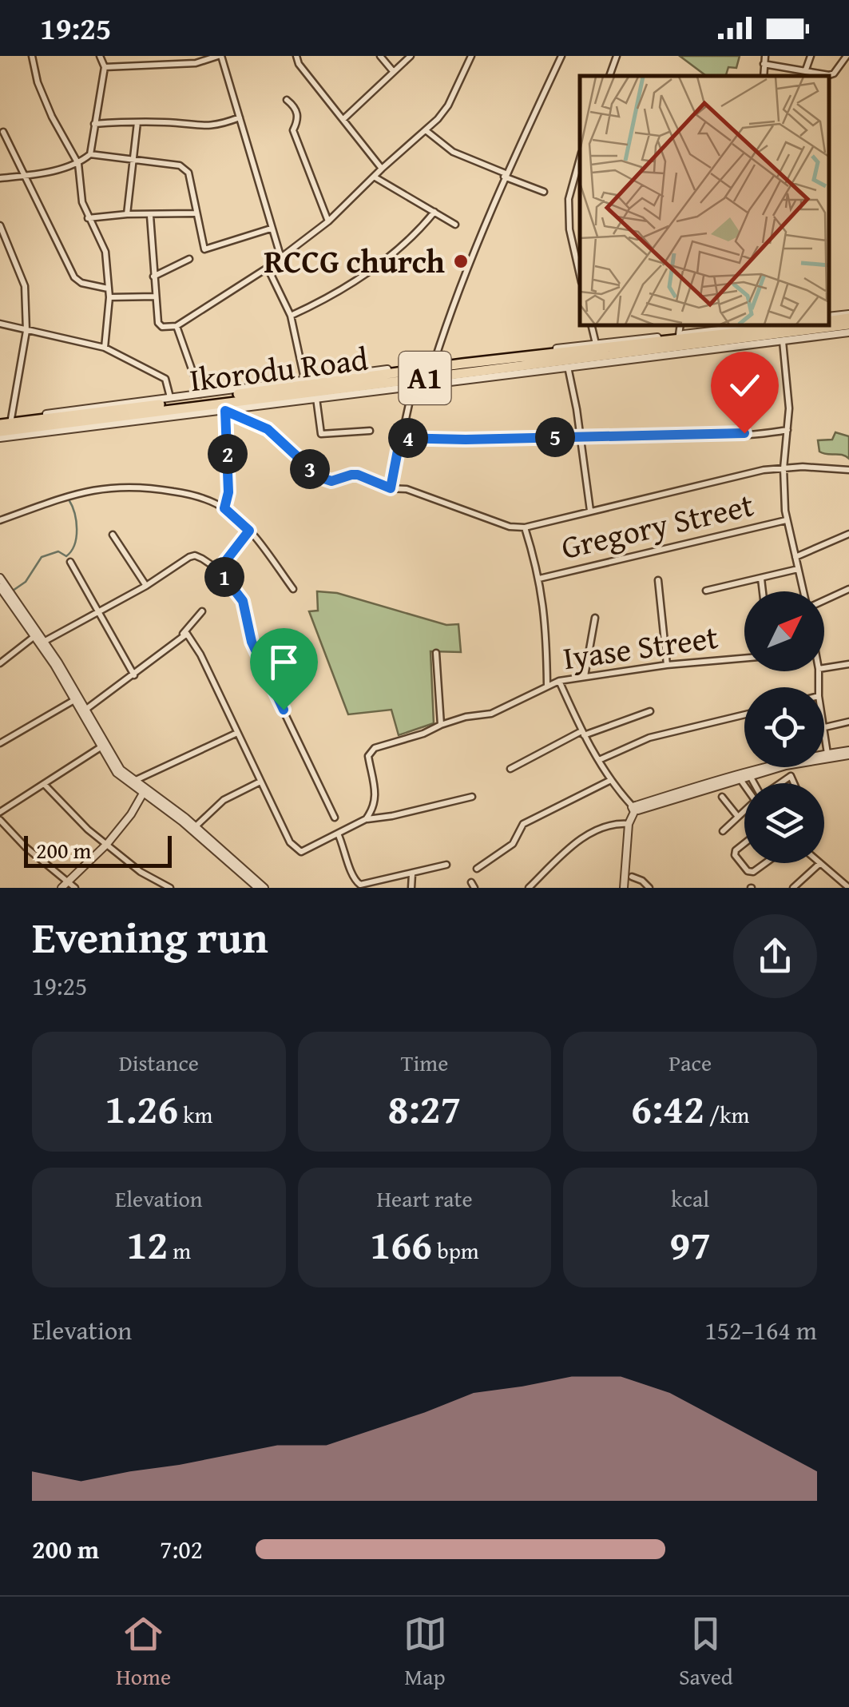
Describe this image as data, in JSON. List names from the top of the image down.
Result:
{
  "streets": {
    "highway": ["Ikorodu Road", "A1"],
    "street": ["Gregory Street", "Iyase Street"]
  },
  "places": ["RCCG church"],
  "scale_bar": "200 m",
  "north": "top right",
  "page": {
    "status": "19:25",
    "pins": [
      "5",
      "4",
      "2",
      "3",
      "1"
    ],
    "scale": "200 m",
    "heading": ["Evening run", "19:25"],
    "stats": [
      ["Distance", "1.26 km"],
      ["Time", "8:27"],
      ["Pace", "6:42 /km"],
      ["Elevation", "12 m"],
      ["Heart rate", "166 bpm"],
      ["kcal", "97"]
    ],
    "chart": ["Elevation", "152–164 m"],
    "list": [
      {
        "name": "200 m",
        "note": "7:02"
      }
    ],
    "tabs": ["Home", "Map", "Saved"]
  }
}
